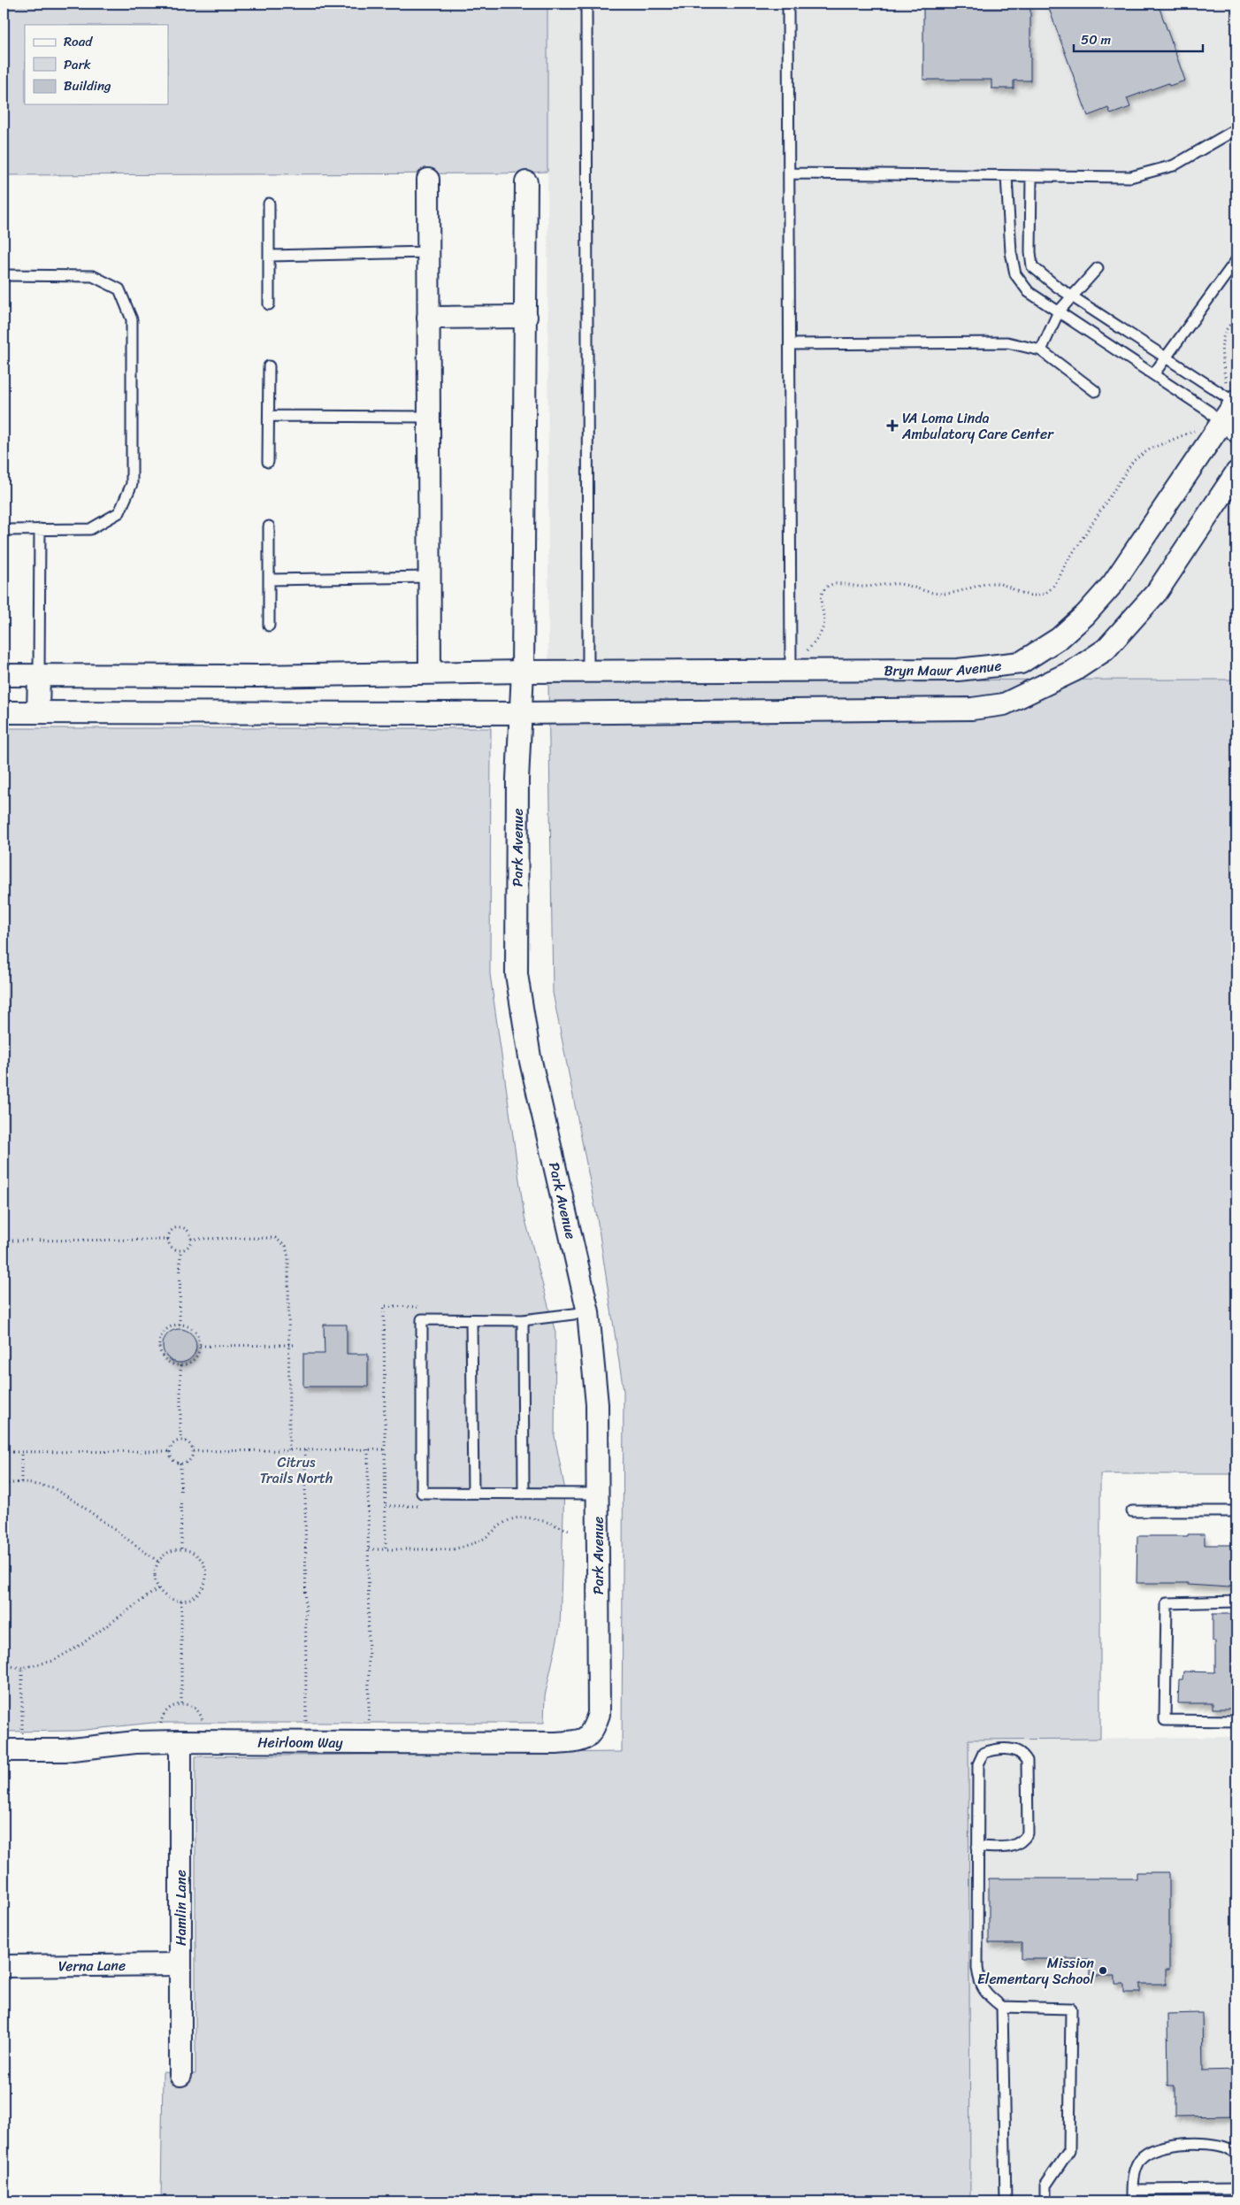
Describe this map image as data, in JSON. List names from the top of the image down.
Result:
{
  "streets": {
    "street": [
      "Bryn Mawr Avenue",
      "Park Avenue",
      "Heirloom Way",
      "Hamlin Lane",
      "Verna Lane"
    ]
  },
  "crossings": [
    ["Bryn Mawr Avenue", "Park Avenue"],
    ["Park Avenue", "Heirloom Way"],
    ["Heirloom Way", "Hamlin Lane"],
    ["Hamlin Lane", "Verna Lane"]
  ],
  "parks": ["Citrus Trails North"],
  "places": {
    "health": ["VA Loma Linda Ambulatory Care Center"],
    "other": ["Mission Elementary School"]
  },
  "legend": ["Road", "Park", "Building"],
  "scale_bar": "50 m"
}
